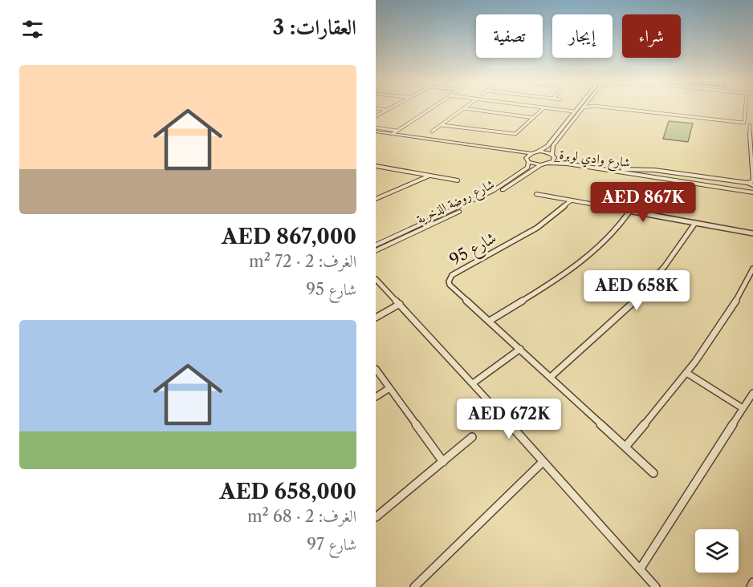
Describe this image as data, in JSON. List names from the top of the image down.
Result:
{
  "streets": {
    "street": ["شارع وادي لوبرة", "شارع روضة الذخرية", "شارع 95"]
  },
  "page": {
    "heading": "العقارات: 3",
    "chip": ["شراء", "إيجار", "تصفية"],
    "list": [
      {
        "name": "AED 867,000",
        "note": "الغرف: 2 · 72 m² · شارع 95"
      },
      {
        "name": "AED 658,000",
        "note": "الغرف: 2 · 68 m² · شارع 97"
      }
    ],
    "price": ["AED 867K", "AED 658K", "AED 672K"]
  }
}
